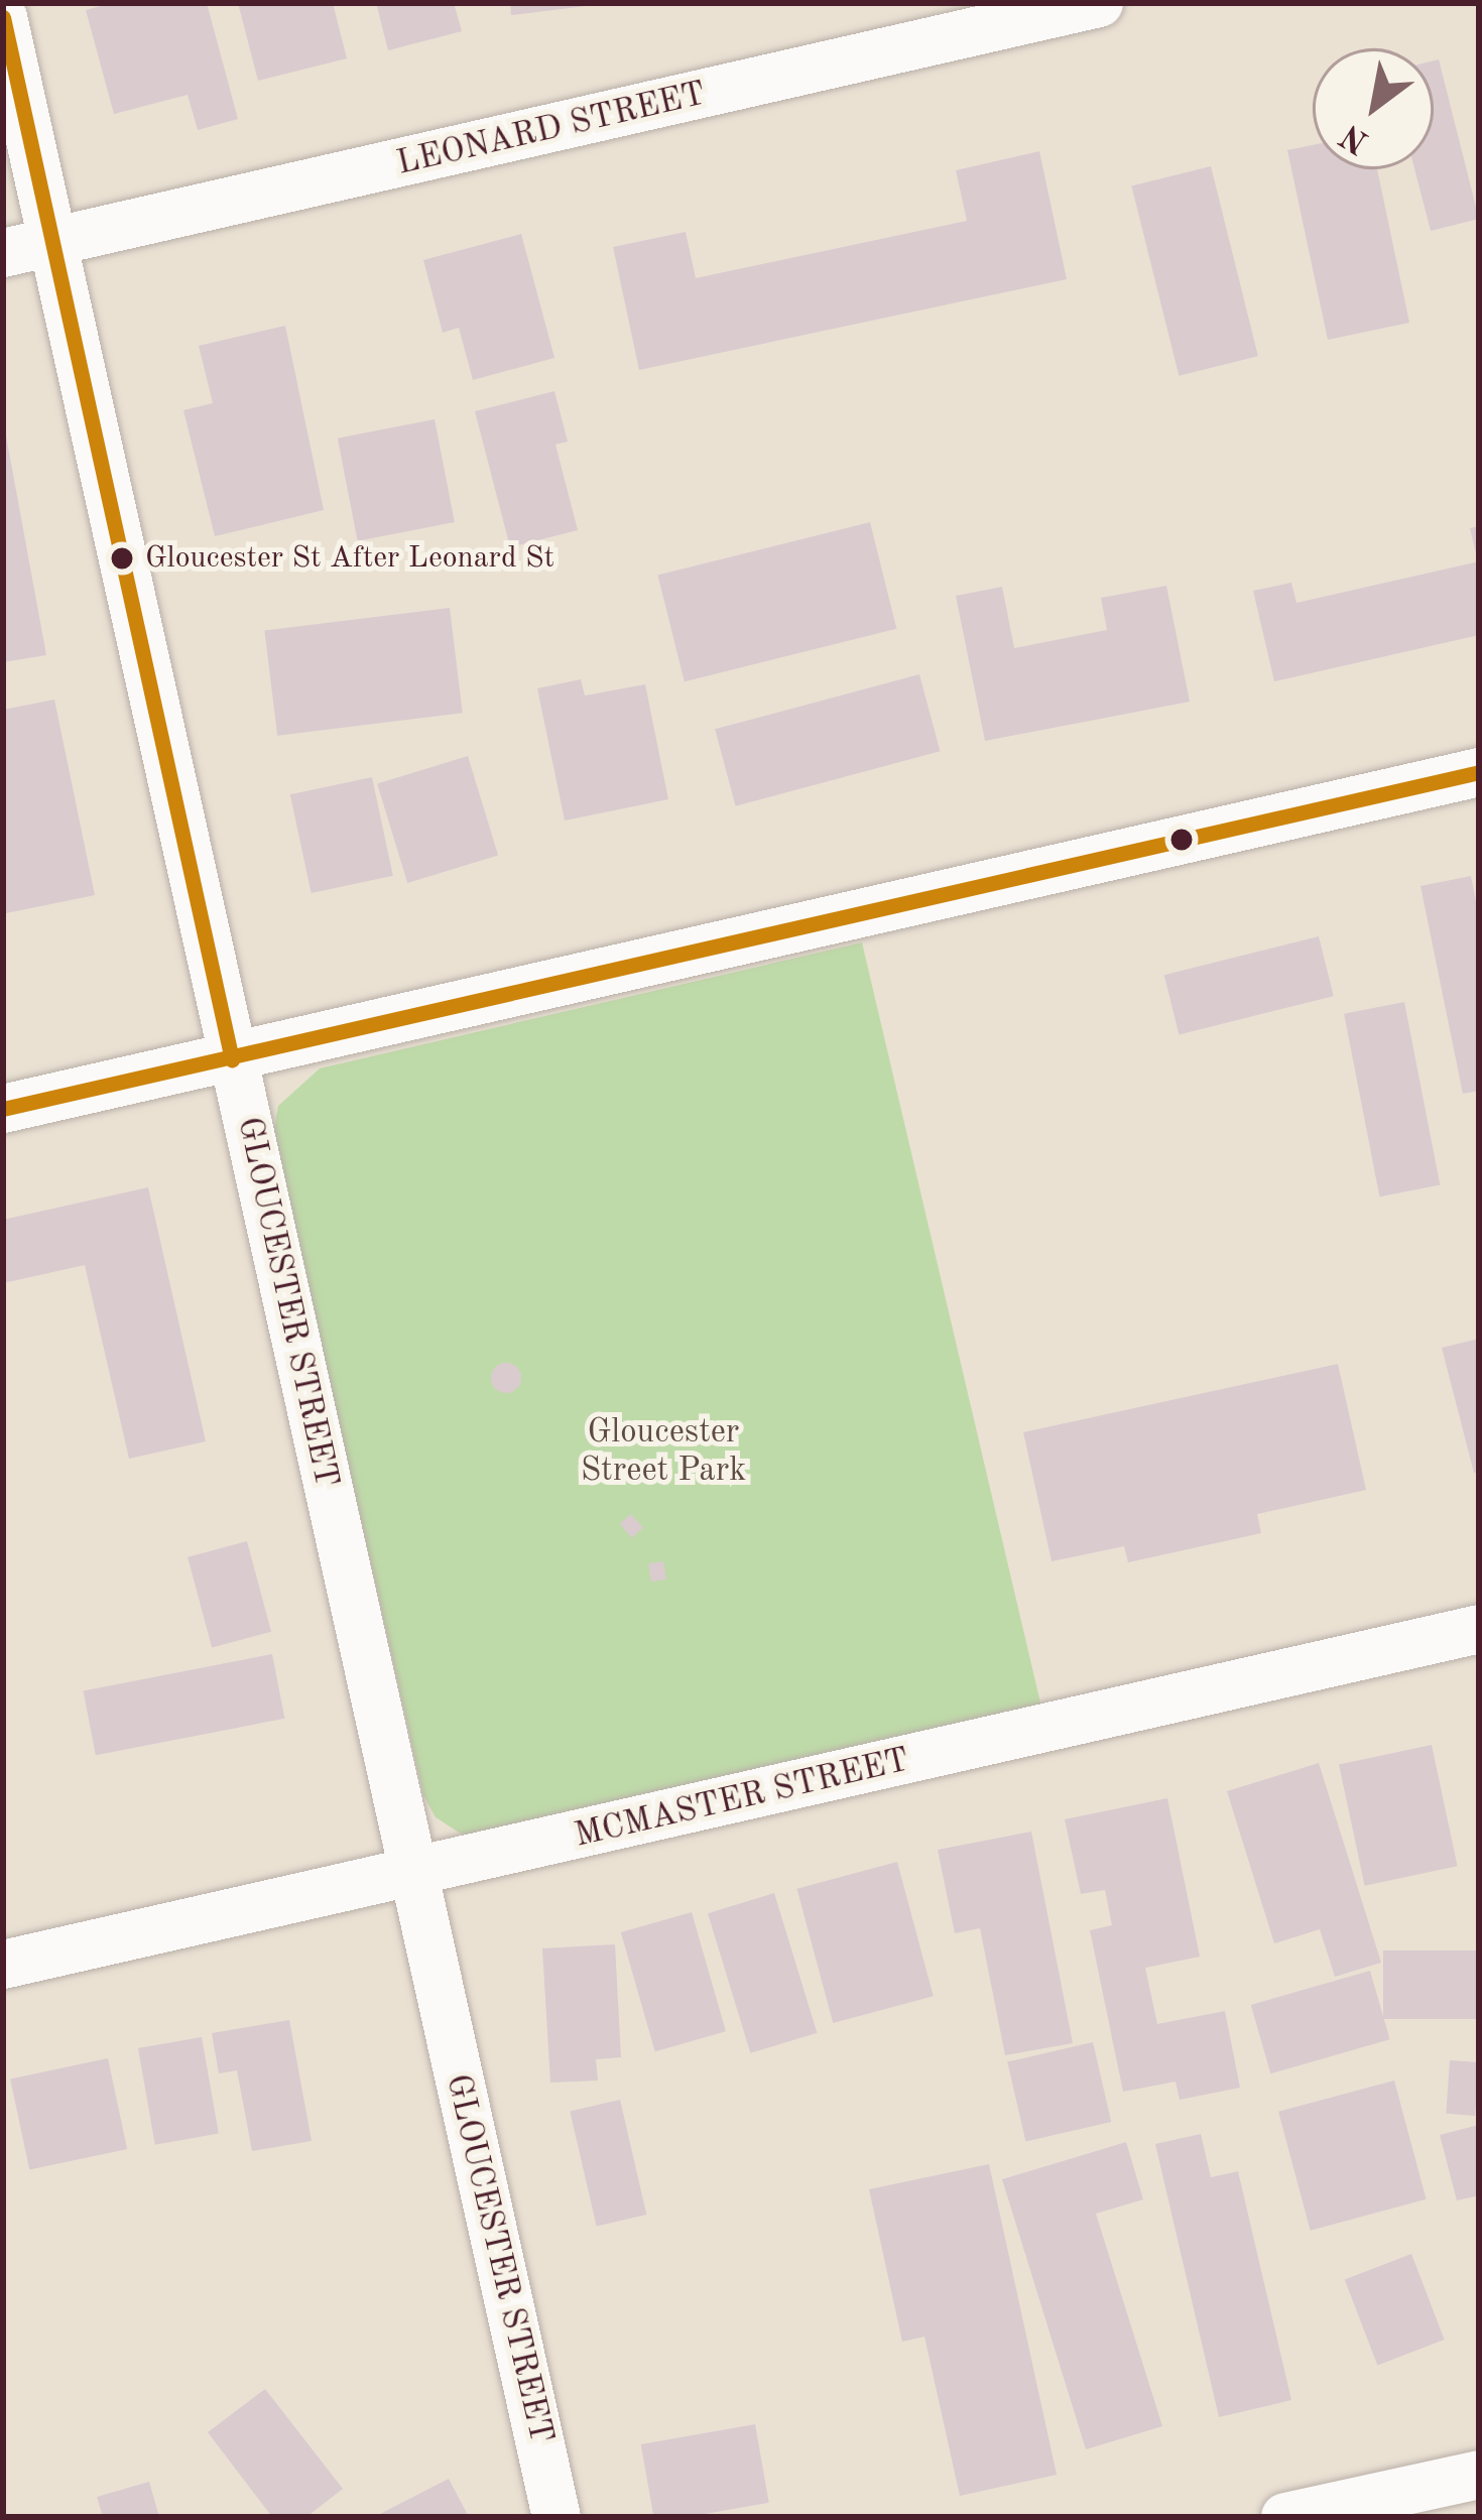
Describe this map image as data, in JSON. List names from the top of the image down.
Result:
{
  "streets": {
    "street": ["LEONARD STREET", "GLOUCESTER STREET", "MCMASTER STREET"]
  },
  "crossings": [
    ["LEONARD STREET", "GLOUCESTER STREET"],
    ["GLOUCESTER STREET", "MCMASTER STREET"]
  ],
  "parks": ["Gloucester Street Park"],
  "places": ["Gloucester St After Leonard St"],
  "north": "bottom left"
}
